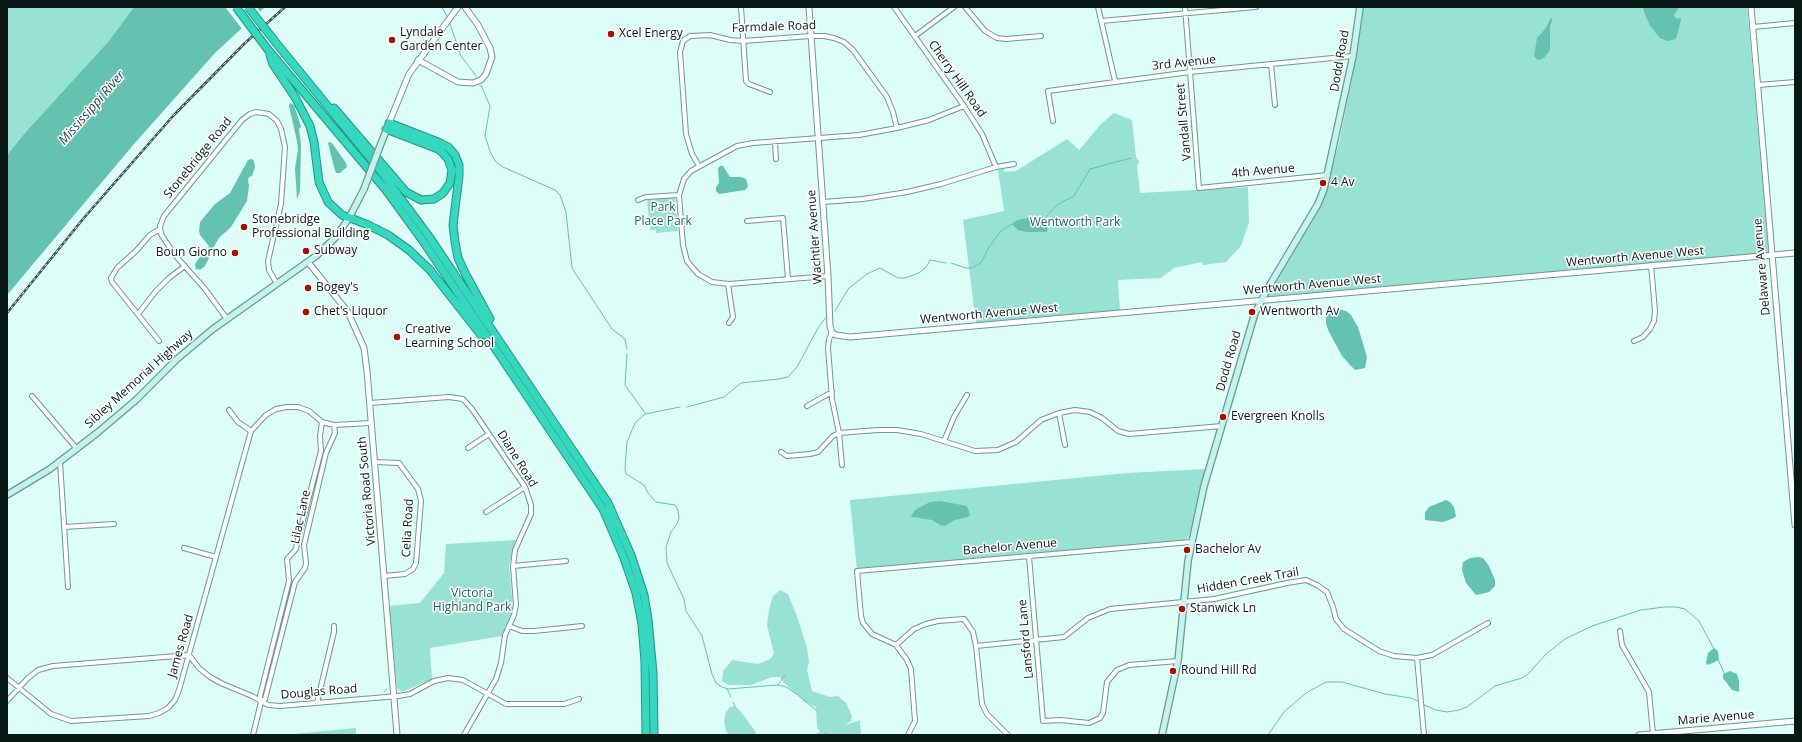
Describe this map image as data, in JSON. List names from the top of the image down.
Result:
{
  "streets": {
    "main road": ["Dodd Road", "Sibley Memorial Highway"],
    "street": [
      "Farmdale Road",
      "3rd Avenue",
      "Cherry Hill Road",
      "Vandall Street",
      "Stonebridge Road",
      "4th Avenue",
      "Wachtler Avenue",
      "Wentworth Avenue West",
      "Delaware Avenue",
      "Diane Road",
      "Victoria Road South",
      "Lilac Lane",
      "Celia Road",
      "Bachelor Avenue",
      "Hidden Creek Trail",
      "Lansford Lane",
      "James Road",
      "Douglas Road",
      "Marie Avenue"
    ]
  },
  "crossings": [
    ["Farmdale Road", "Wachtler Avenue"],
    ["Dodd Road", "3rd Avenue"],
    ["Dodd Road", "4th Avenue"],
    ["Dodd Road", "Wentworth Avenue West"],
    ["Dodd Road", "Bachelor Avenue"],
    ["Dodd Road", "Hidden Creek Trail"],
    ["Dodd Road", "Lansford Lane"],
    ["3rd Avenue", "Vandall Street"],
    ["Vandall Street", "4th Avenue"],
    ["Stonebridge Road", "Sibley Memorial Highway"],
    ["Wachtler Avenue", "Wentworth Avenue West"],
    ["Wentworth Avenue West", "Delaware Avenue"],
    ["Sibley Memorial Highway", "Victoria Road South"],
    ["Diane Road", "Victoria Road South"],
    ["Diane Road", "Douglas Road"],
    ["Victoria Road South", "Celia Road"],
    ["Victoria Road South", "Douglas Road"],
    ["Lilac Lane", "Douglas Road"],
    ["Bachelor Avenue", "Lansford Lane"],
    ["Hidden Creek Trail", "Lansford Lane"],
    ["James Road", "Douglas Road"]
  ],
  "water": ["Mississippi River"],
  "parks": ["Park Place Park", "Wentworth Park", "Victoria Highland Park"],
  "places": [
    "Xcel Energy",
    "Lyndale Garden Center",
    "4 Av",
    "Stonebridge Professional Building",
    "Subway",
    "Boun Giorno",
    "Bogey's",
    "Chet's Liquor",
    "Wentworth Av",
    "Creative Learning School",
    "Evergreen Knolls",
    "Bachelor Av",
    "Stanwick Ln",
    "Round Hill Rd"
  ]
}
